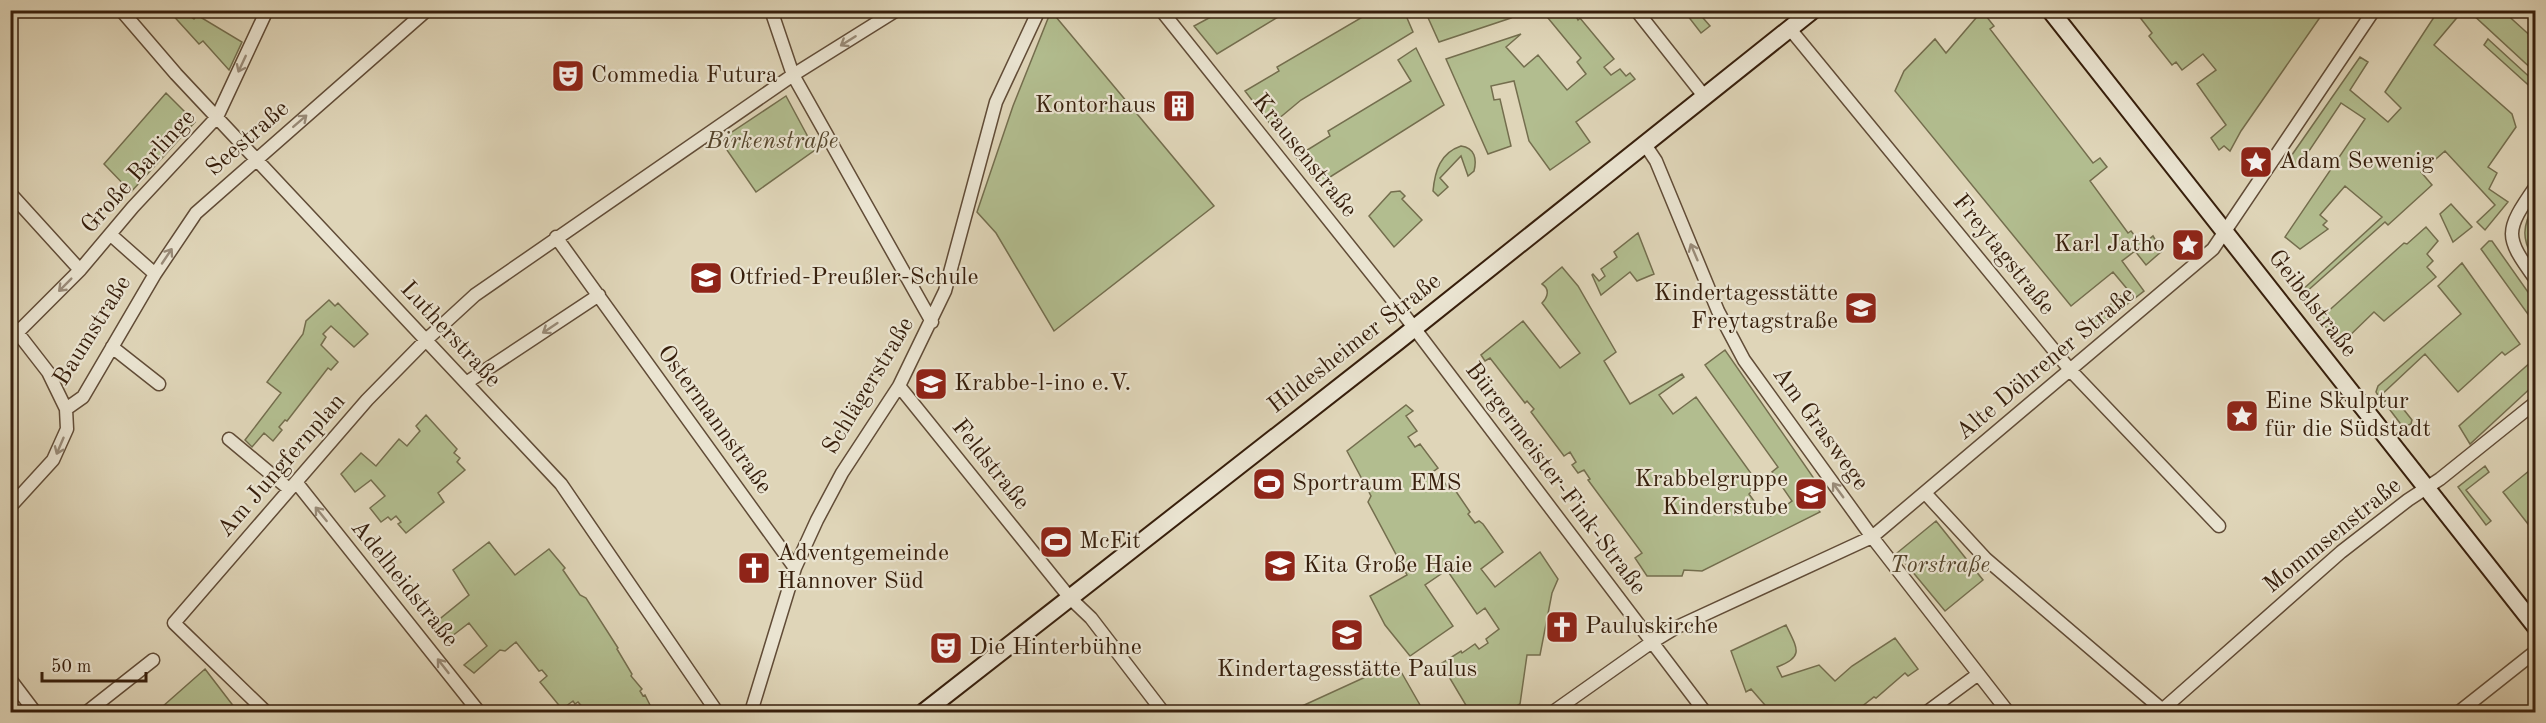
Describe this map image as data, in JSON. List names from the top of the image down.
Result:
{
  "streets": {
    "main road": ["Geibelstraße", "Hildesheimer Straße"],
    "street": [
      "Seestraße",
      "Krausenstraße",
      "Große Barlinge",
      "Freytagstraße",
      "Baumstraße",
      "Lutherstraße",
      "Alte Döhrener Straße",
      "Schlägerstraße",
      "Ostermannstraße",
      "Am Graswege",
      "Feldstraße",
      "Am Jungfernplan",
      "Bürgermeister-Fink-Straße",
      "Mommsenstraße",
      "Adelheidstraße"
    ]
  },
  "crossings": [
    ["Seestraße", "Baumstraße"],
    ["Seestraße", "Lutherstraße"],
    ["Krausenstraße", "Hildesheimer Straße"],
    ["Krausenstraße", "Bürgermeister-Fink-Straße"],
    ["Große Barlinge", "Baumstraße"],
    ["Große Barlinge", "Lutherstraße"],
    ["Freytagstraße", "Hildesheimer Straße"],
    ["Freytagstraße", "Alte Döhrener Straße"],
    ["Geibelstraße", "Alte Döhrener Straße"],
    ["Geibelstraße", "Mommsenstraße"],
    ["Lutherstraße", "Am Jungfernplan"],
    ["Hildesheimer Straße", "Am Graswege"],
    ["Hildesheimer Straße", "Feldstraße"],
    ["Hildesheimer Straße", "Bürgermeister-Fink-Straße"],
    ["Alte Döhrener Straße", "Am Graswege"],
    ["Alte Döhrener Straße", "Bürgermeister-Fink-Straße"],
    ["Schlägerstraße", "Ostermannstraße"],
    ["Schlägerstraße", "Feldstraße"],
    ["Am Jungfernplan", "Adelheidstraße"]
  ],
  "one_way": [
    "Seestraße",
    "Große Barlinge",
    "Am Graswege",
    "Adelheidstraße"
  ],
  "parks": ["Birkenstraße", "Torstraße"],
  "places": {
    "theatre": ["Commedia Futura", "Die Hinterbühne"],
    "building": ["Kontorhaus"],
    "place": ["Adam Sewenig", "Karl Jatho", "Eine Skulptur für die Südstadt"],
    "school or university": [
      "Otfried-Preußler-Schule",
      "Kindertagesstätte Freytagstraße",
      "Krabbe-l-ino e.V.",
      "Krabbelgruppe Kinderstube",
      "Kita Große Haie",
      "Kindertagesstätte Paulus"
    ],
    "sports": ["Sportraum EMS", "McFit"],
    "church": ["Adventgemeinde Hannover Süd", "Pauluskirche"]
  },
  "scale_bar": "50 m"
}
